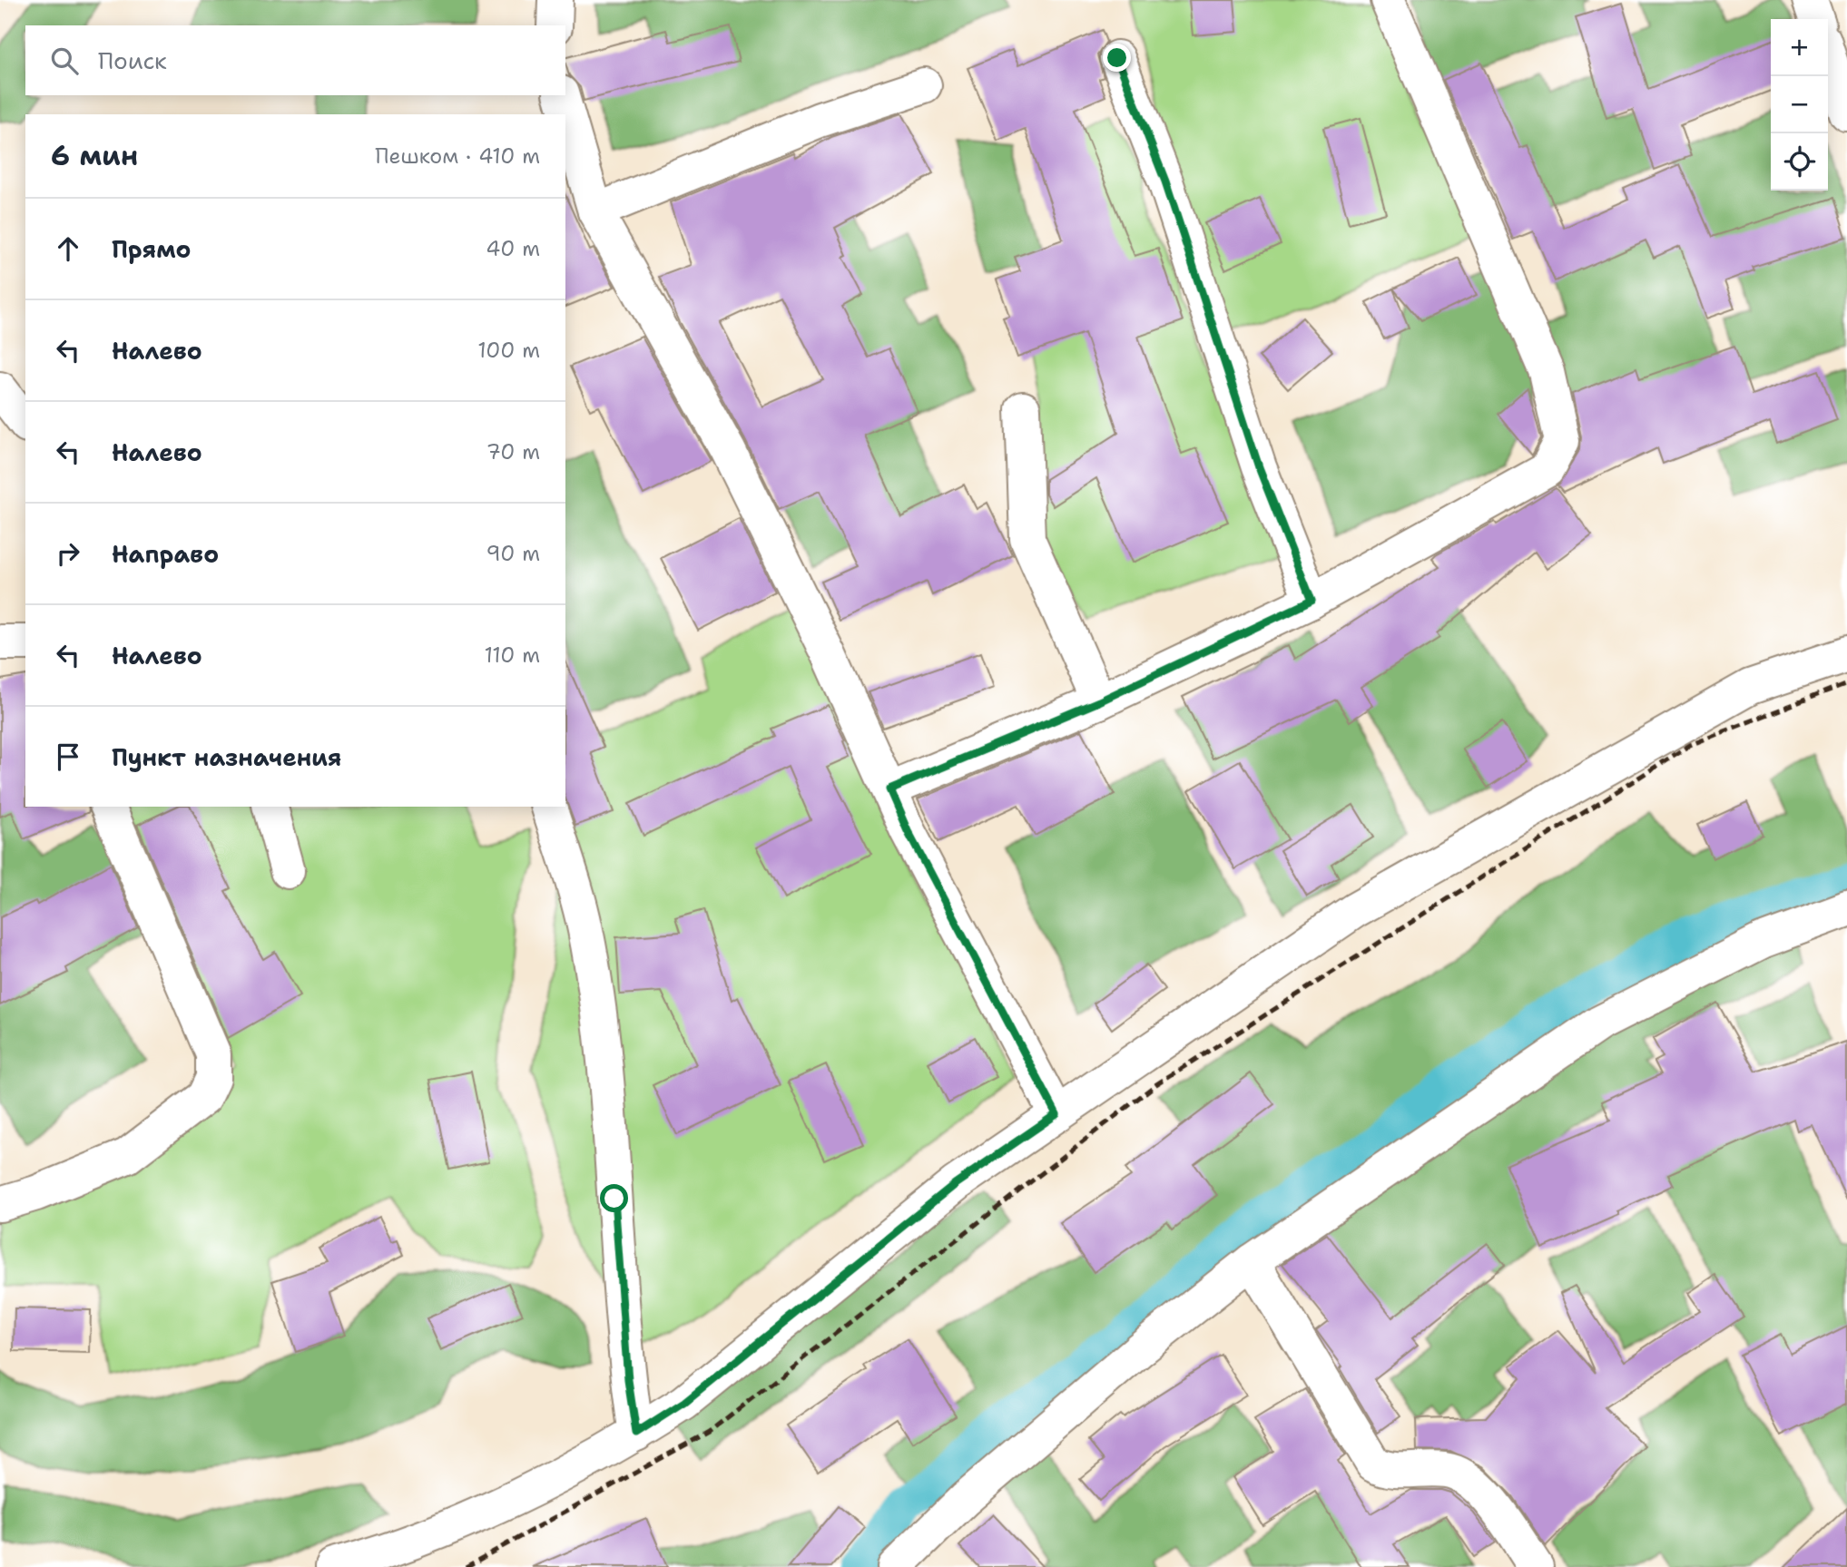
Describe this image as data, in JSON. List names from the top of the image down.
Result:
{
  "page": {
    "map_buttons": ["+", "−"],
    "search": "Поиск",
    "heading": ["6 мин", "Пешком · 410 m"],
    "list": [
      ["Прямо", "40 m"],
      ["Налево", "100 m"],
      ["Налево", "70 m"],
      ["Направо", "90 m"],
      ["Налево", "110 m"],
      "Пункт назначения"
    ]
  }
}
